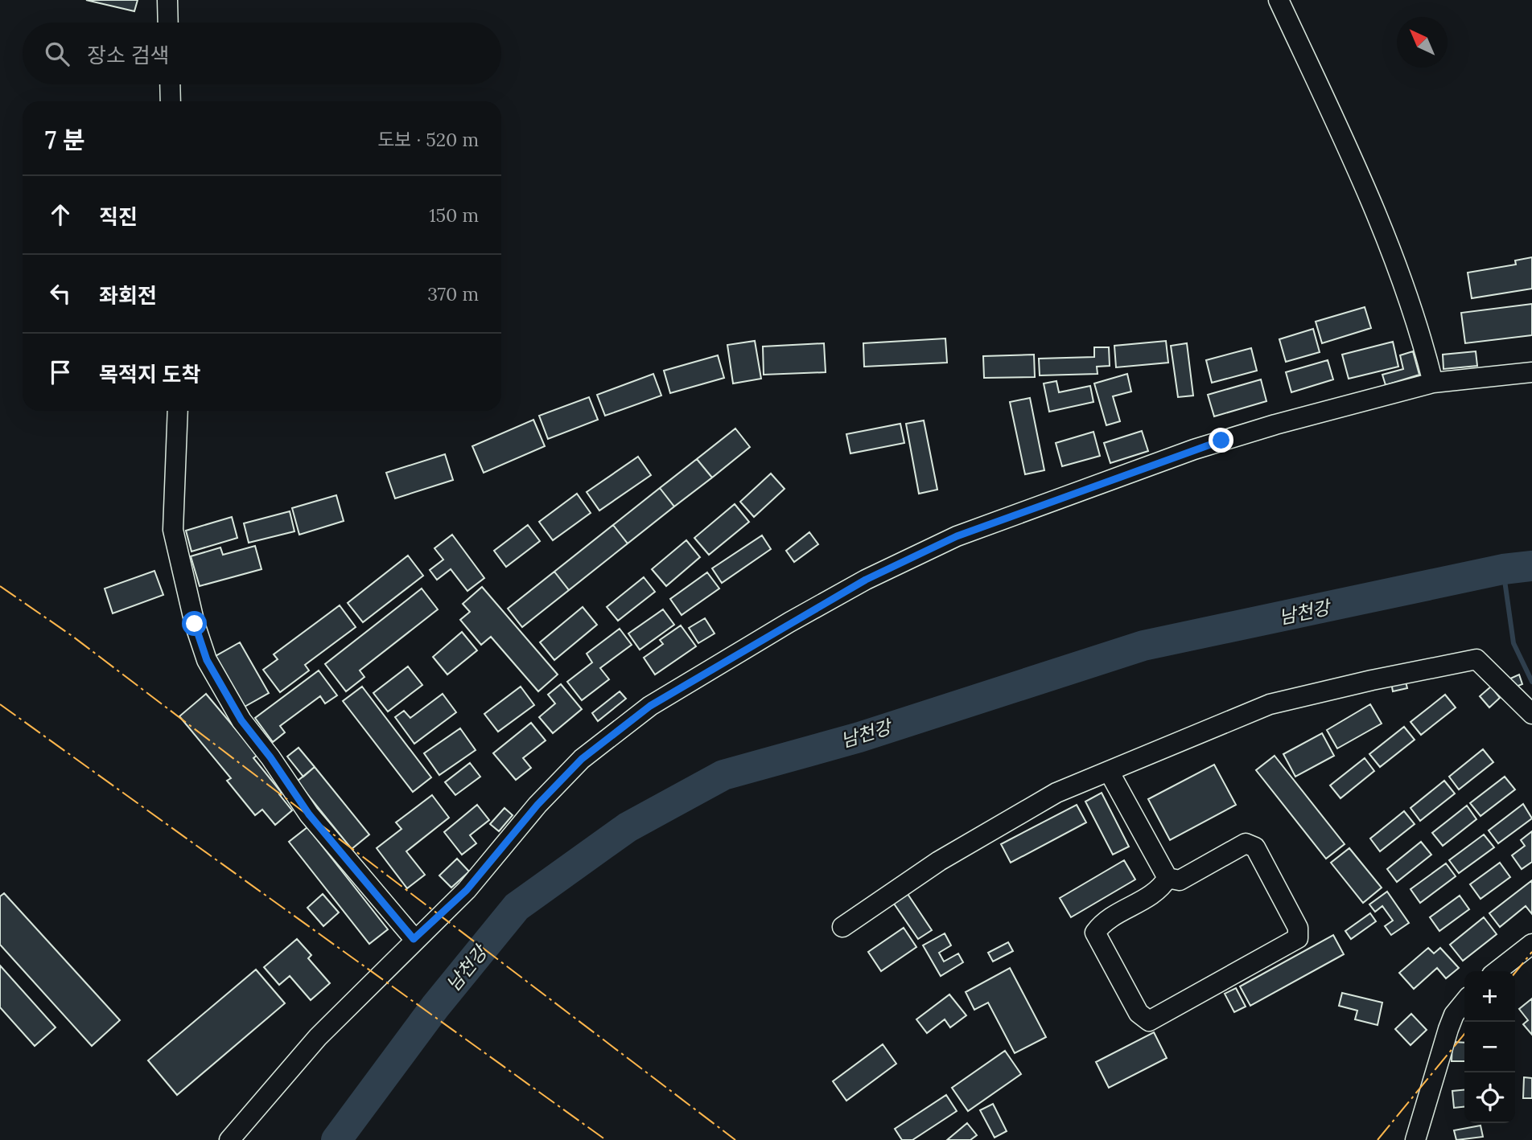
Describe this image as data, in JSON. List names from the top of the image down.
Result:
{
  "water": ["남천강"],
  "north": "top left",
  "page": {
    "search": "장소 검색",
    "heading": ["7 분", "도보 · 520 m"],
    "list": [
      ["직진", "150 m"],
      ["좌회전", "370 m"],
      "목적지 도착"
    ],
    "map_buttons": ["+", "−"]
  }
}
